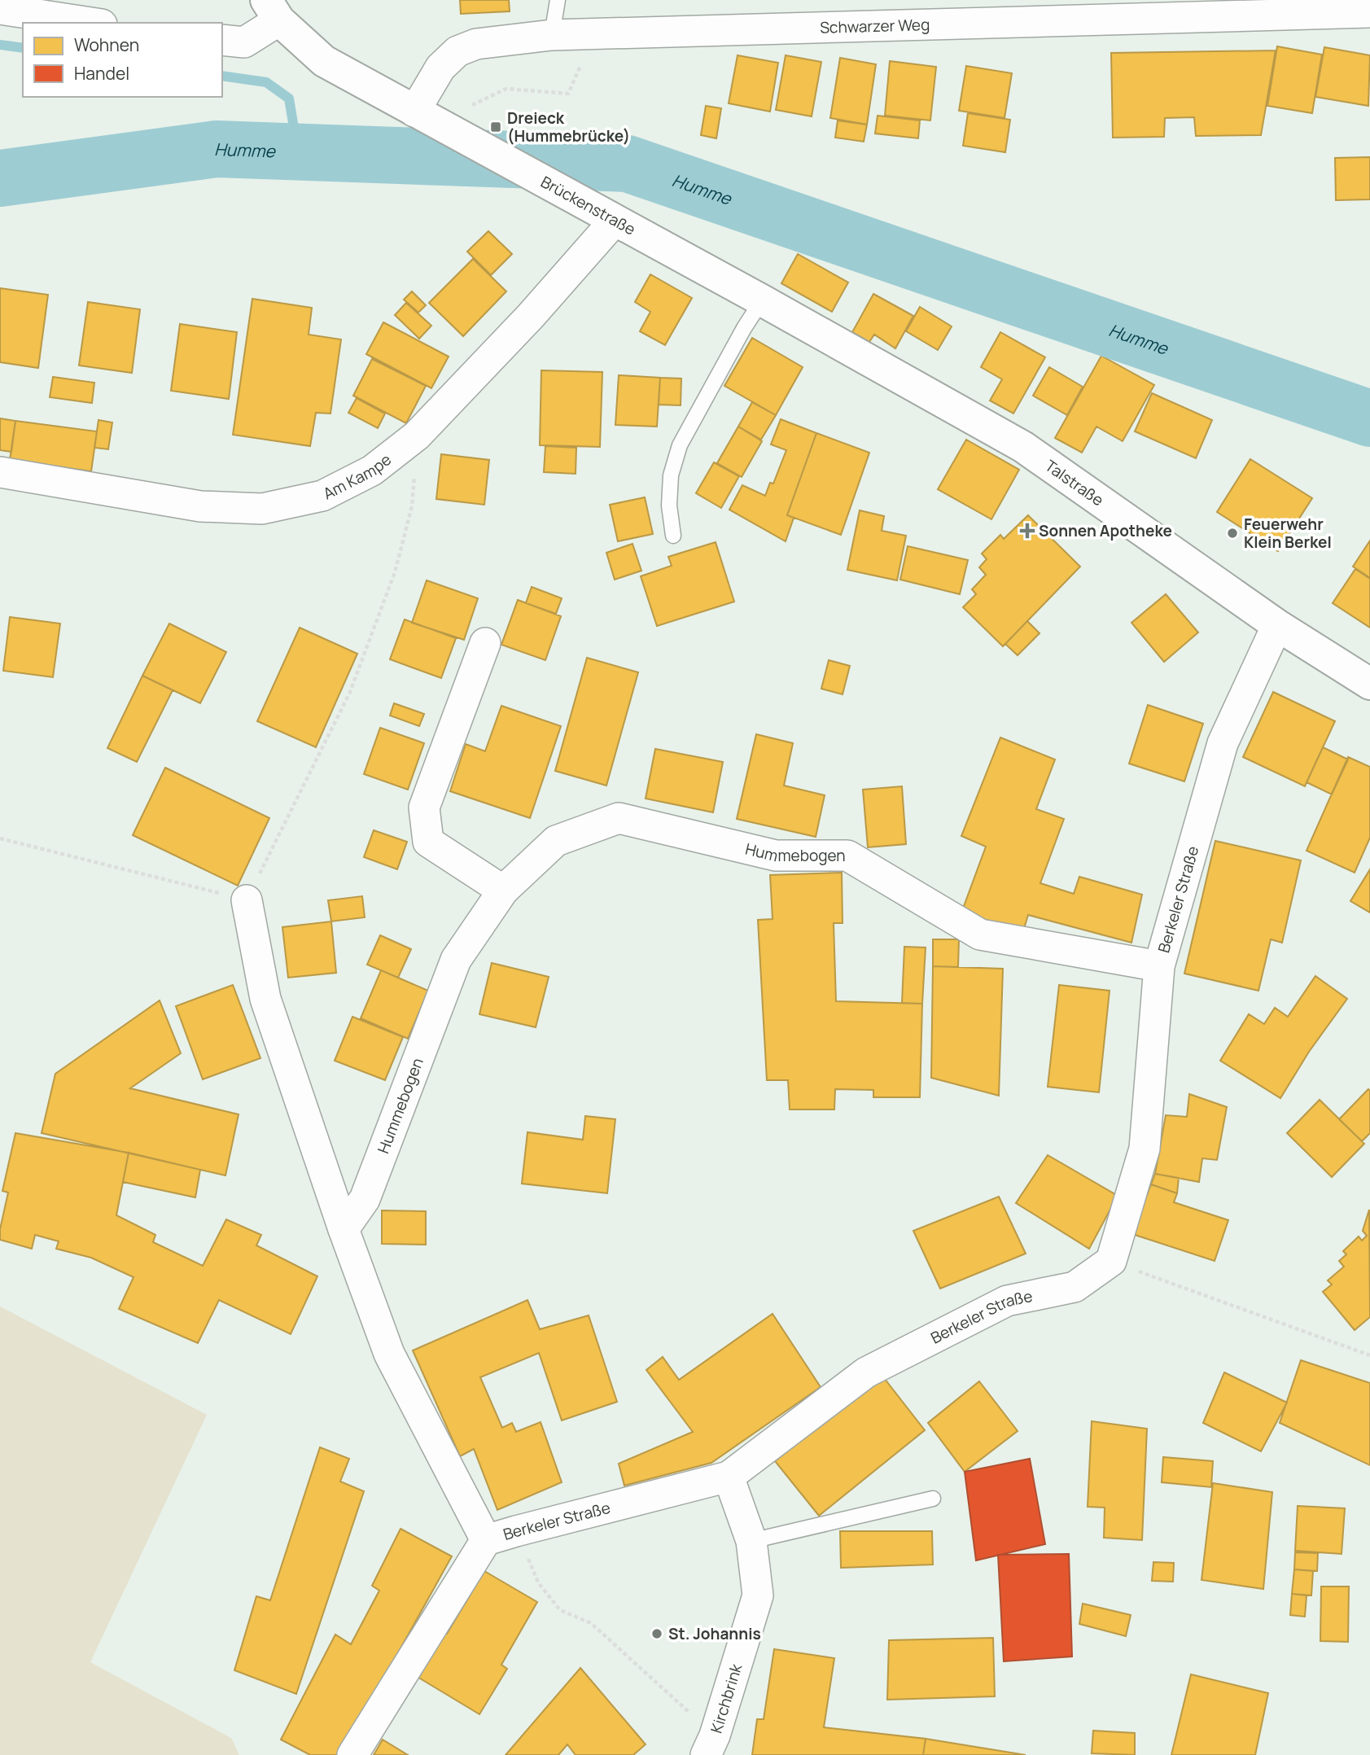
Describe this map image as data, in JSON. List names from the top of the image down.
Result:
{
  "streets": {
    "street": [
      "Schwarzer Weg",
      "Brückenstraße",
      "Am Kampe",
      "Talstraße",
      "Hummebogen",
      "Berkeler Straße",
      "Kirchbrink"
    ]
  },
  "crossings": [
    ["Schwarzer Weg", "Brückenstraße"],
    ["Brückenstraße", "Am Kampe"],
    ["Brückenstraße", "Talstraße"],
    ["Talstraße", "Berkeler Straße"],
    ["Hummebogen", "Berkeler Straße"],
    ["Berkeler Straße", "Kirchbrink"]
  ],
  "water": ["Humme"],
  "places": {
    "transit": ["Dreieck (Hummebrücke)"],
    "health": ["Sonnen Apotheke"],
    "other": ["Feuerwehr Klein Berkel", "St. Johannis"]
  },
  "legend": ["Wohnen", "Handel"]
}
